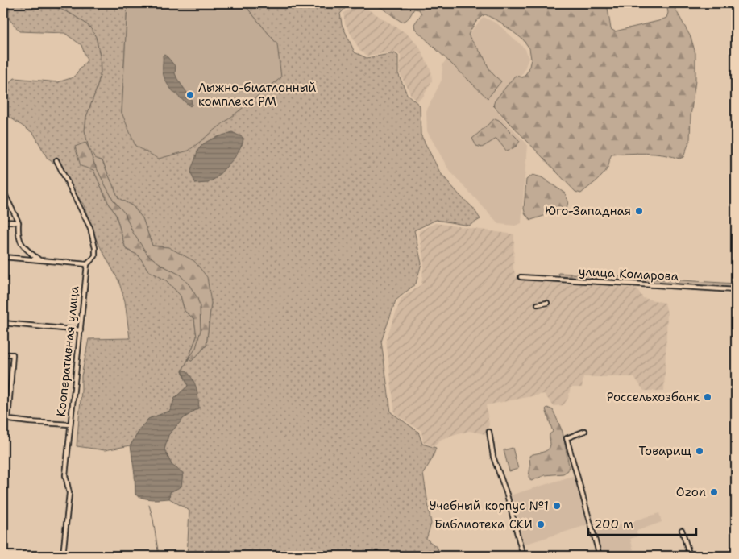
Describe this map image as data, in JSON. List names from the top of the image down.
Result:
{
  "streets": {
    "street": ["улица Комарова", "Кооперативная улица"]
  },
  "places": [
    "Лыжно-биатлонный комплекс РМ",
    "Юго-Западная",
    "Россельхозбанк",
    "Товарищ",
    "Ozon",
    "Учебный корпус №1",
    "Библиотека СКИ"
  ],
  "scale_bar": "200 m"
}
